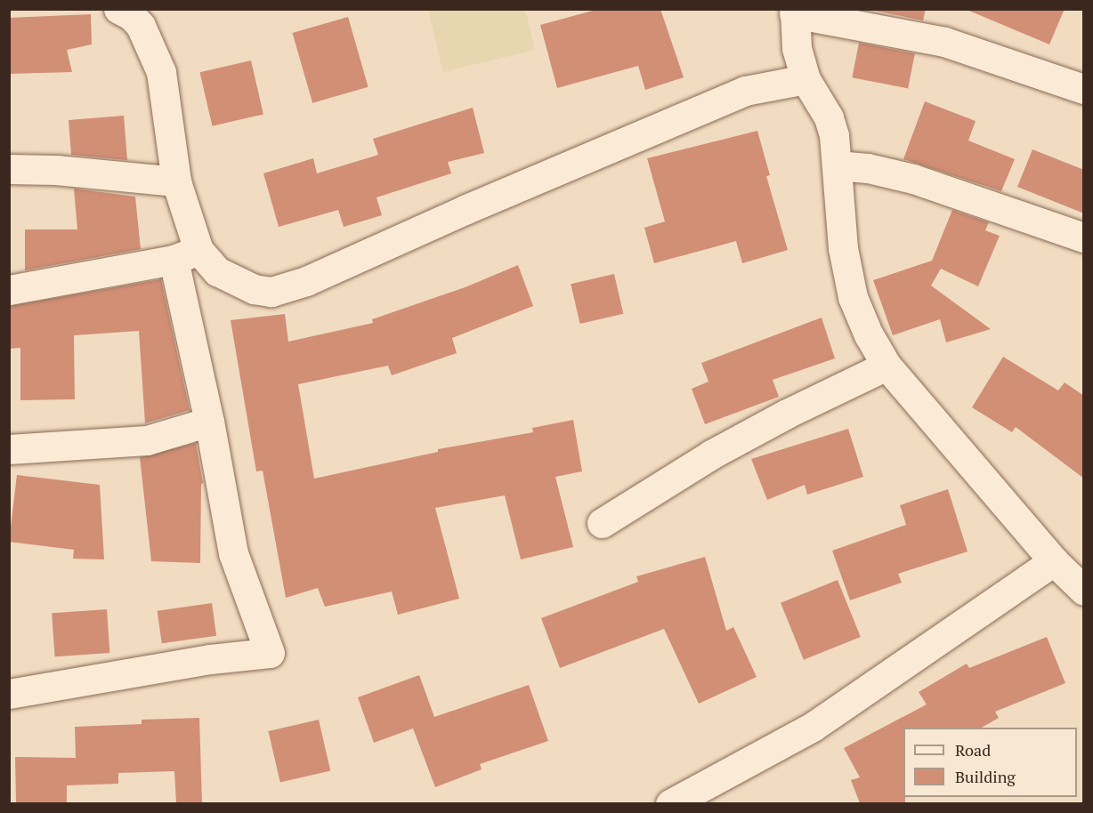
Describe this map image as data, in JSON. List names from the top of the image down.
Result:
{
  "legend": ["Road", "Building"]
}
